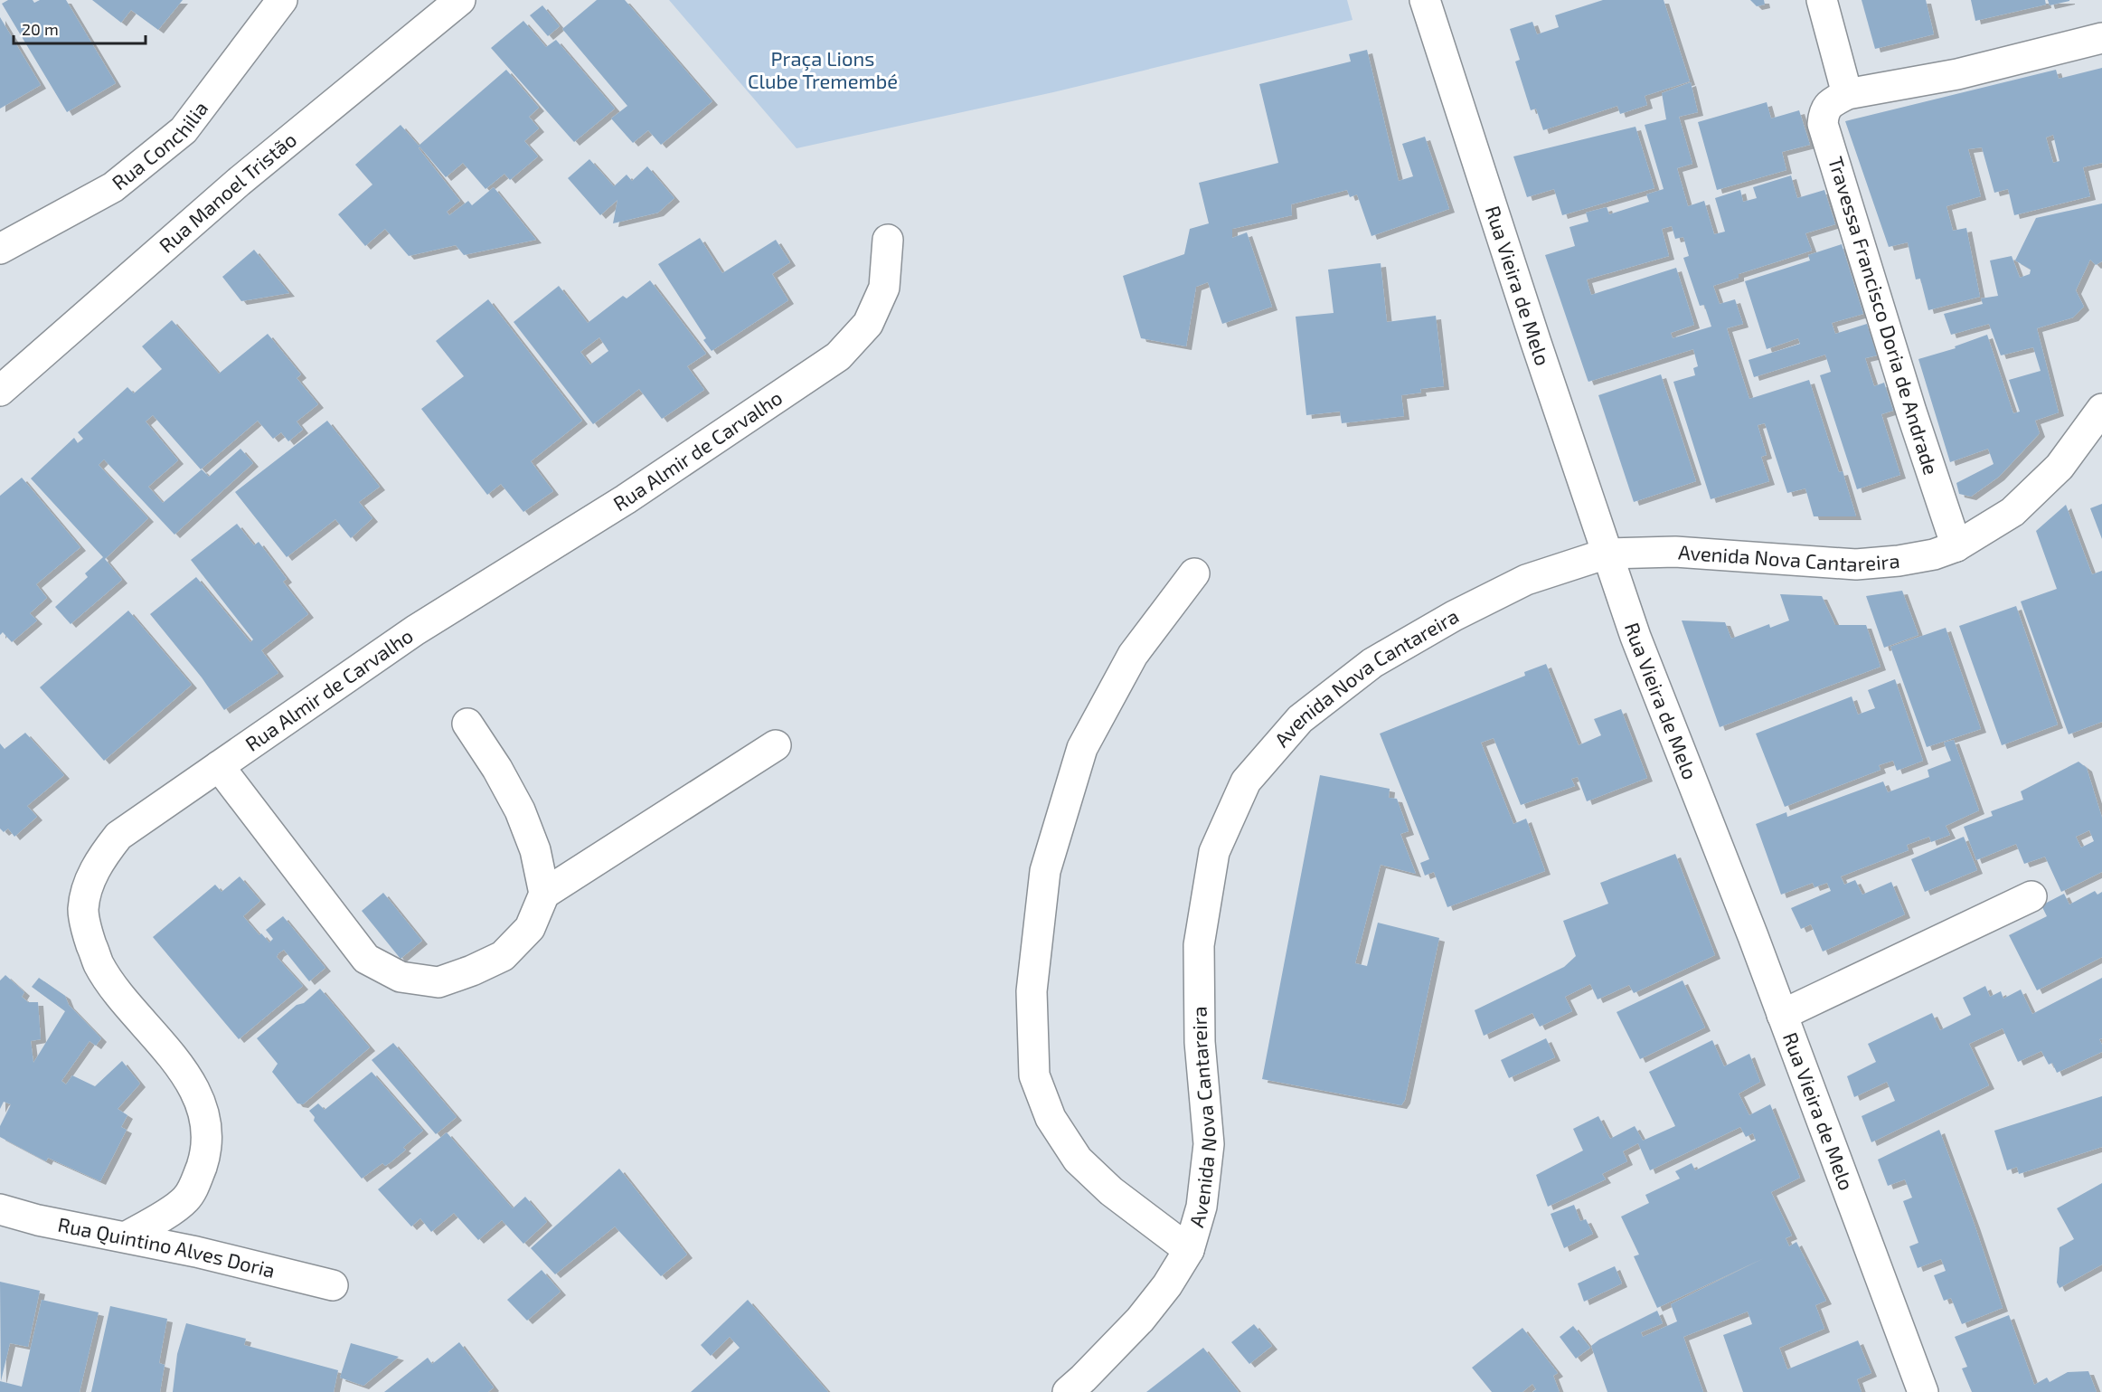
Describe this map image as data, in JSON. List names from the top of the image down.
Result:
{
  "streets": {
    "street": [
      "Rua Conchilia",
      "Rua Manoel Tristão",
      "Rua Vieira de Melo",
      "Travessa Francisco Doria de Andrade",
      "Rua Almir de Carvalho",
      "Avenida Nova Cantareira",
      "Rua Quintino Alves Doria"
    ]
  },
  "crossings": [
    ["Rua Vieira de Melo", "Avenida Nova Cantareira"],
    ["Travessa Francisco Doria de Andrade", "Avenida Nova Cantareira"],
    ["Rua Almir de Carvalho", "Rua Quintino Alves Doria"]
  ],
  "parks": ["Praça Lions Clube Tremembé"],
  "scale_bar": "20 m"
}
